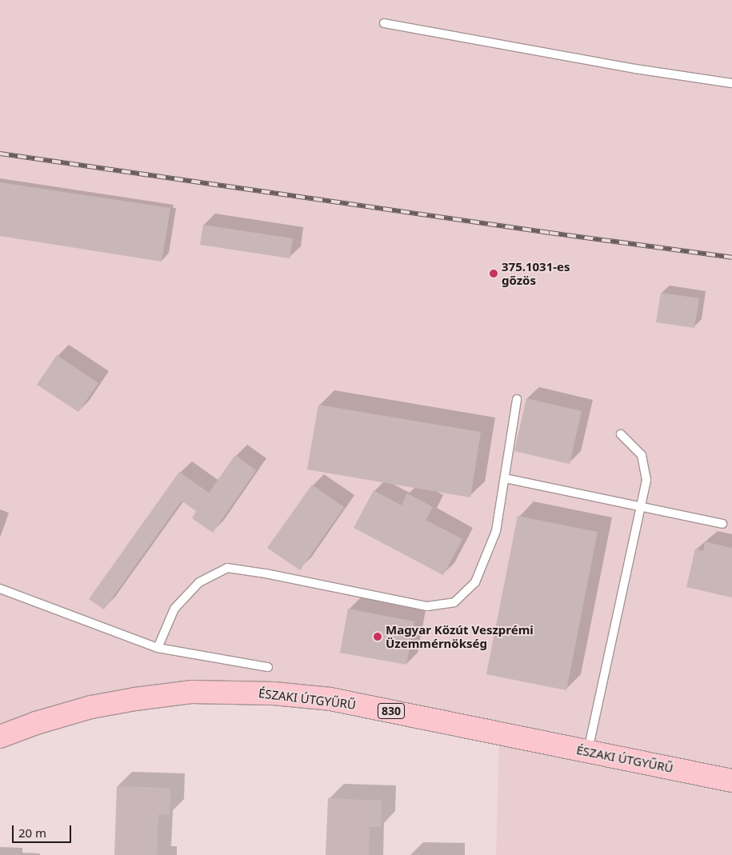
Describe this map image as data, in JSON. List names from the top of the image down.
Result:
{
  "streets": {
    "main road": ["ÉSZAKI ÚTGYŰRŰ", "830"]
  },
  "places": ["375.1031-es gőzös", "Magyar Közút Veszprémi Üzemmérnökség"],
  "scale_bar": "20 m"
}
